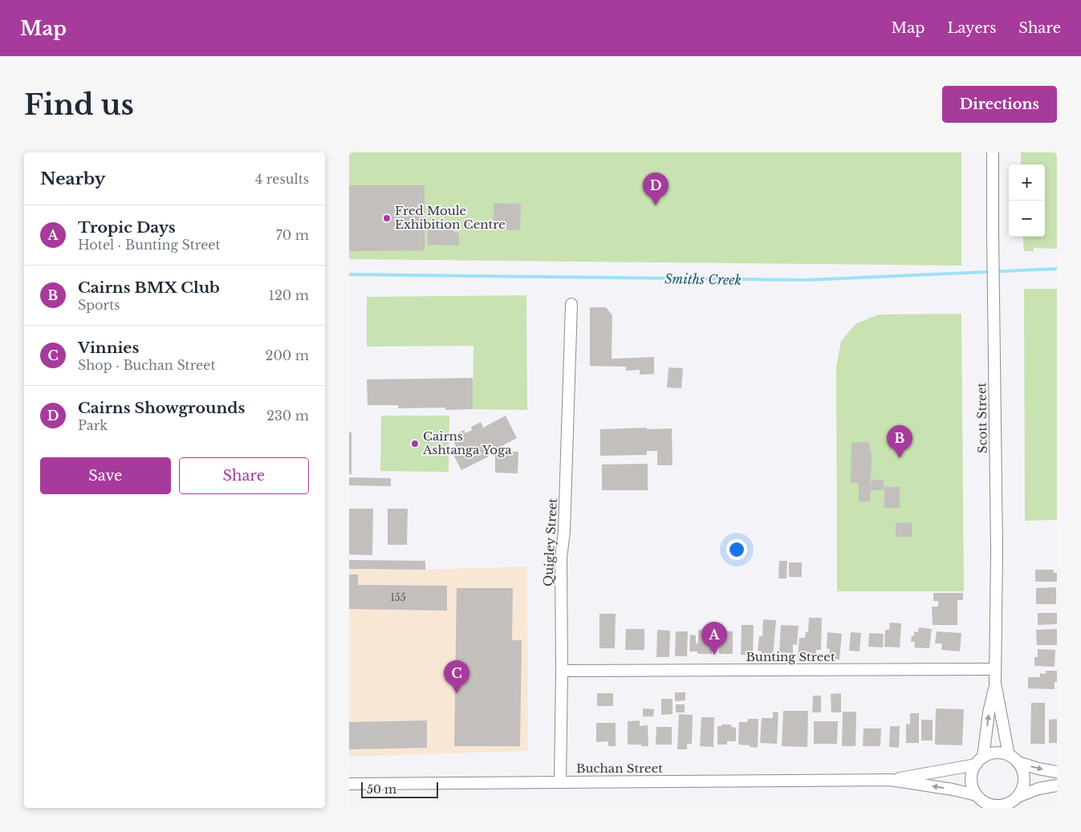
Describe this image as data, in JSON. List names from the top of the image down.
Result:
{
  "streets": {
    "street": [
      "Scott Street",
      "Quigley Street",
      "Bunting Street",
      "Buchan Street"
    ]
  },
  "crossings": [
    ["Scott Street", "Bunting Street"],
    ["Scott Street", "Buchan Street"],
    ["Quigley Street", "Bunting Street"],
    ["Quigley Street", "Buchan Street"]
  ],
  "water": ["Smiths Creek"],
  "places": ["Fred Moule Exhibition Centre", "Cairns Ashtanga Yoga"],
  "house_numbers": ["155"],
  "scale_bar": "50 m",
  "page": {
    "header": "Map",
    "nav": ["Map", "Layers", "Share"],
    "buttons": [
      "Directions",
      ["Save", "Share"]
    ],
    "title": "Find us",
    "heading": ["Nearby", "4 results"],
    "map_buttons": ["+", "−"],
    "pins": [
      "D",
      "B",
      "A",
      "C"
    ],
    "list": [
      {
        "mark": "A",
        "name": "Tropic Days",
        "note": "Hotel · Bunting Street",
        "value": "70 m"
      },
      {
        "mark": "B",
        "name": "Cairns BMX Club",
        "note": "Sports",
        "value": "120 m"
      },
      {
        "mark": "C",
        "name": "Vinnies",
        "note": "Shop · Buchan Street",
        "value": "200 m"
      },
      {
        "mark": "D",
        "name": "Cairns Showgrounds",
        "note": "Park",
        "value": "230 m"
      }
    ],
    "scale": "50 m"
  }
}
